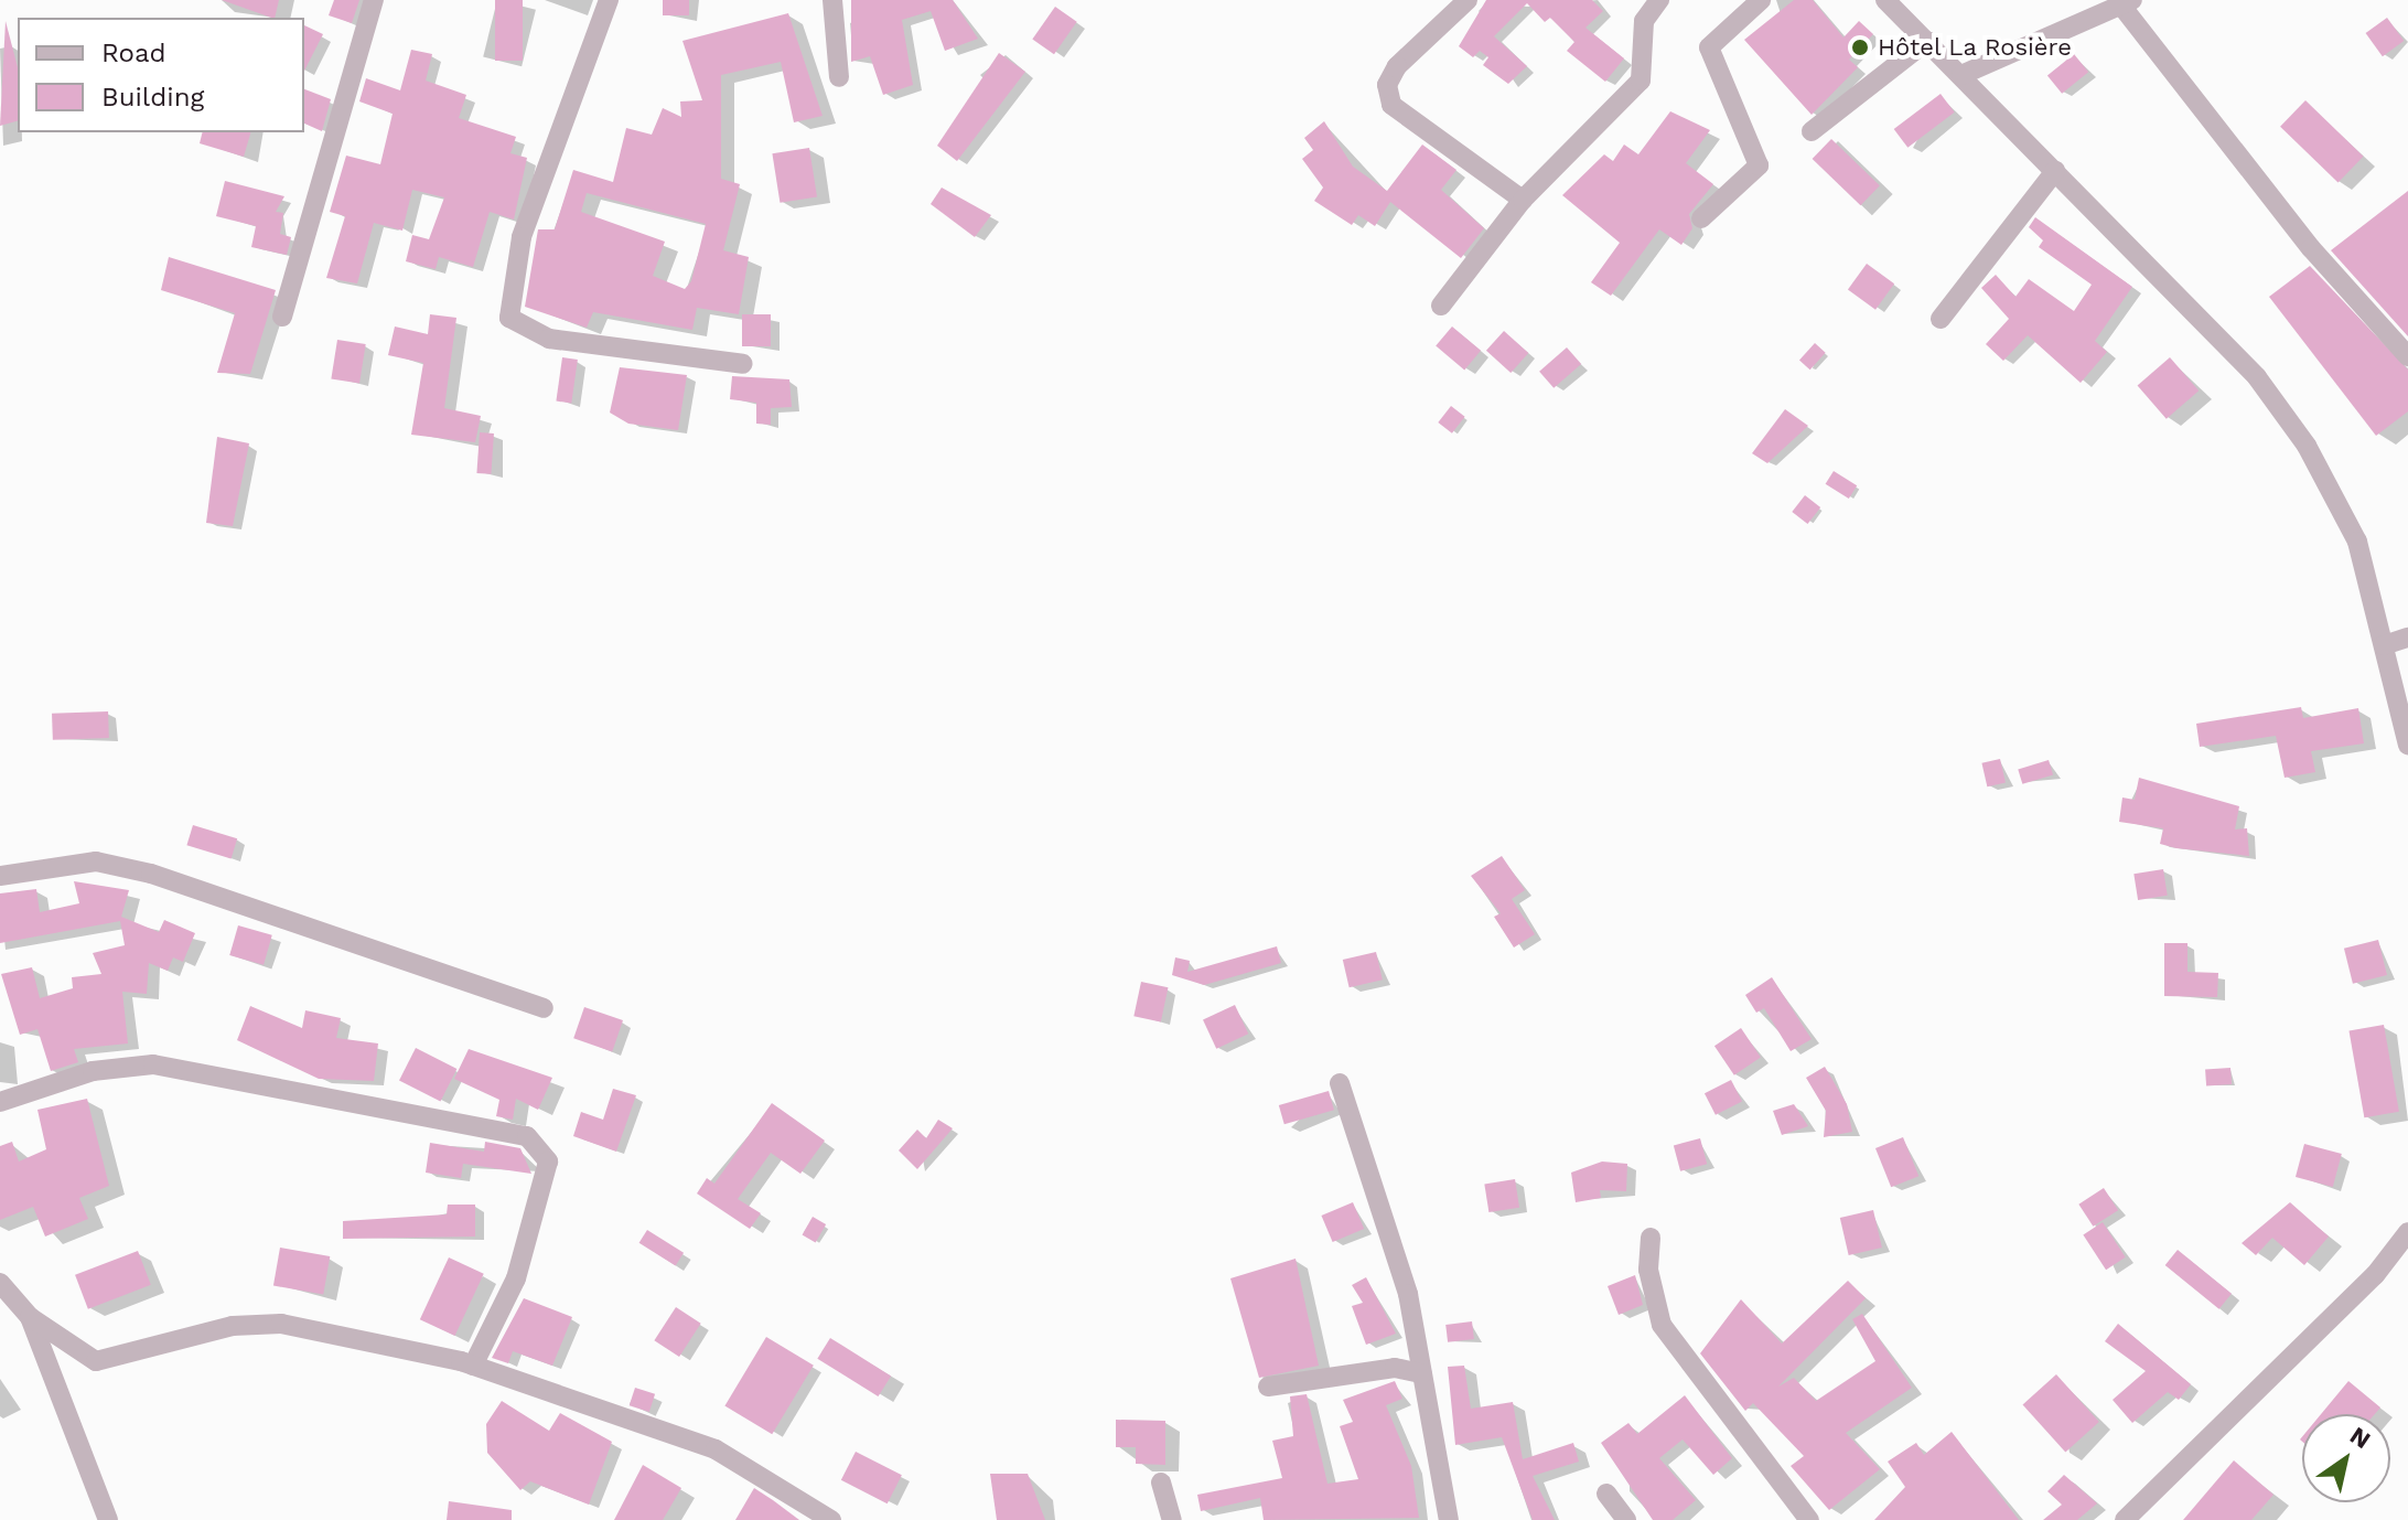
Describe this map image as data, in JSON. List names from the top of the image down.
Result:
{
  "places": ["Hôtel La Rosière"],
  "legend": ["Road", "Building"],
  "north": "top right"
}
